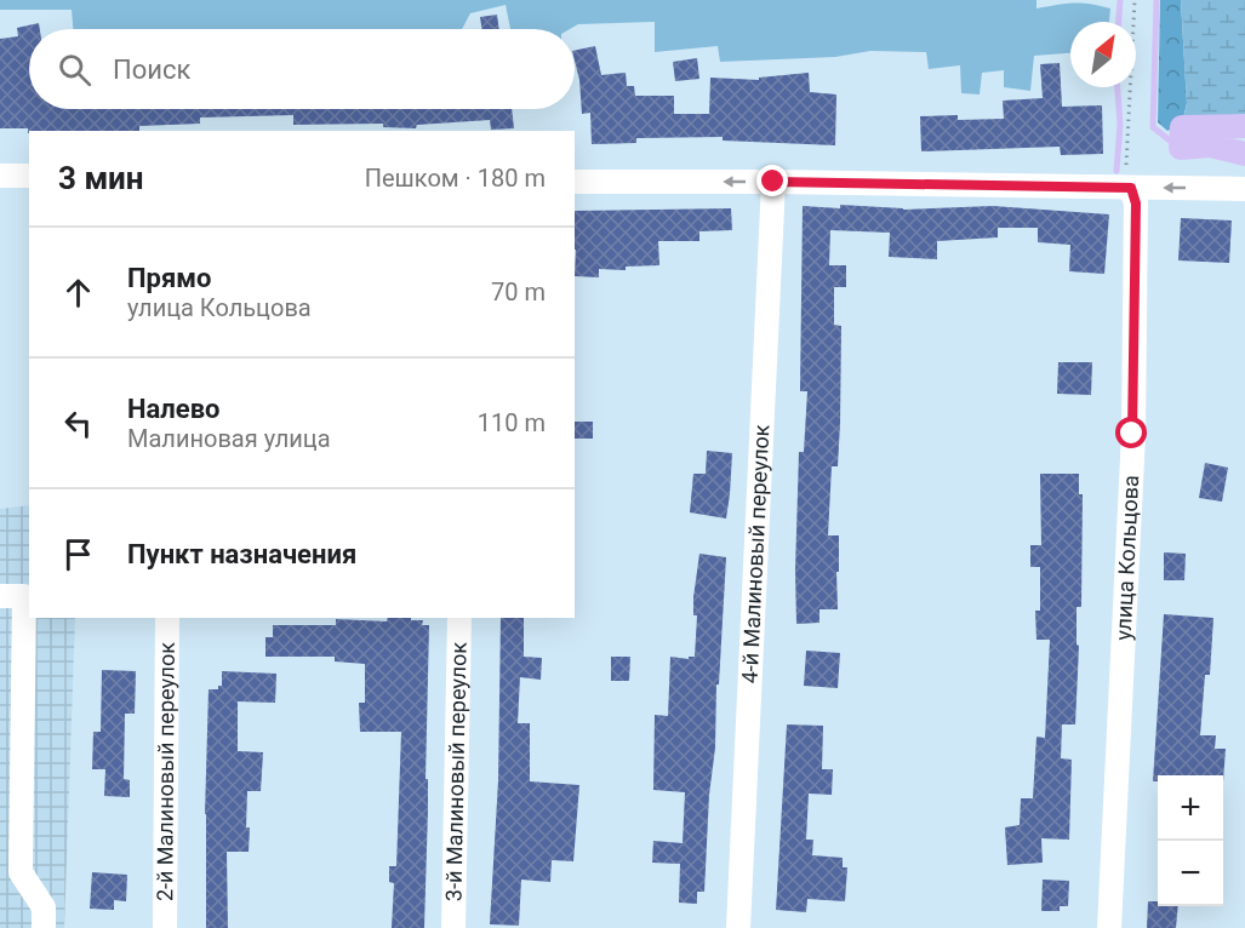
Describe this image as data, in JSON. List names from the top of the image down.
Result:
{
  "streets": {
    "street": [
      "4-й Малиновый переулок",
      "улица Кольцова",
      "2-й Малиновый переулок",
      "3-й Малиновый переулок"
    ]
  },
  "north": "top right",
  "page": {
    "search": "Поиск",
    "heading": ["3 мин", "Пешком · 180 m"],
    "list": [
      ["Прямо", "улица Кольцова", "70 m"],
      ["Налево", "Малиновая улица", "110 m"],
      "Пункт назначения"
    ],
    "map_buttons": ["+", "−"]
  }
}
